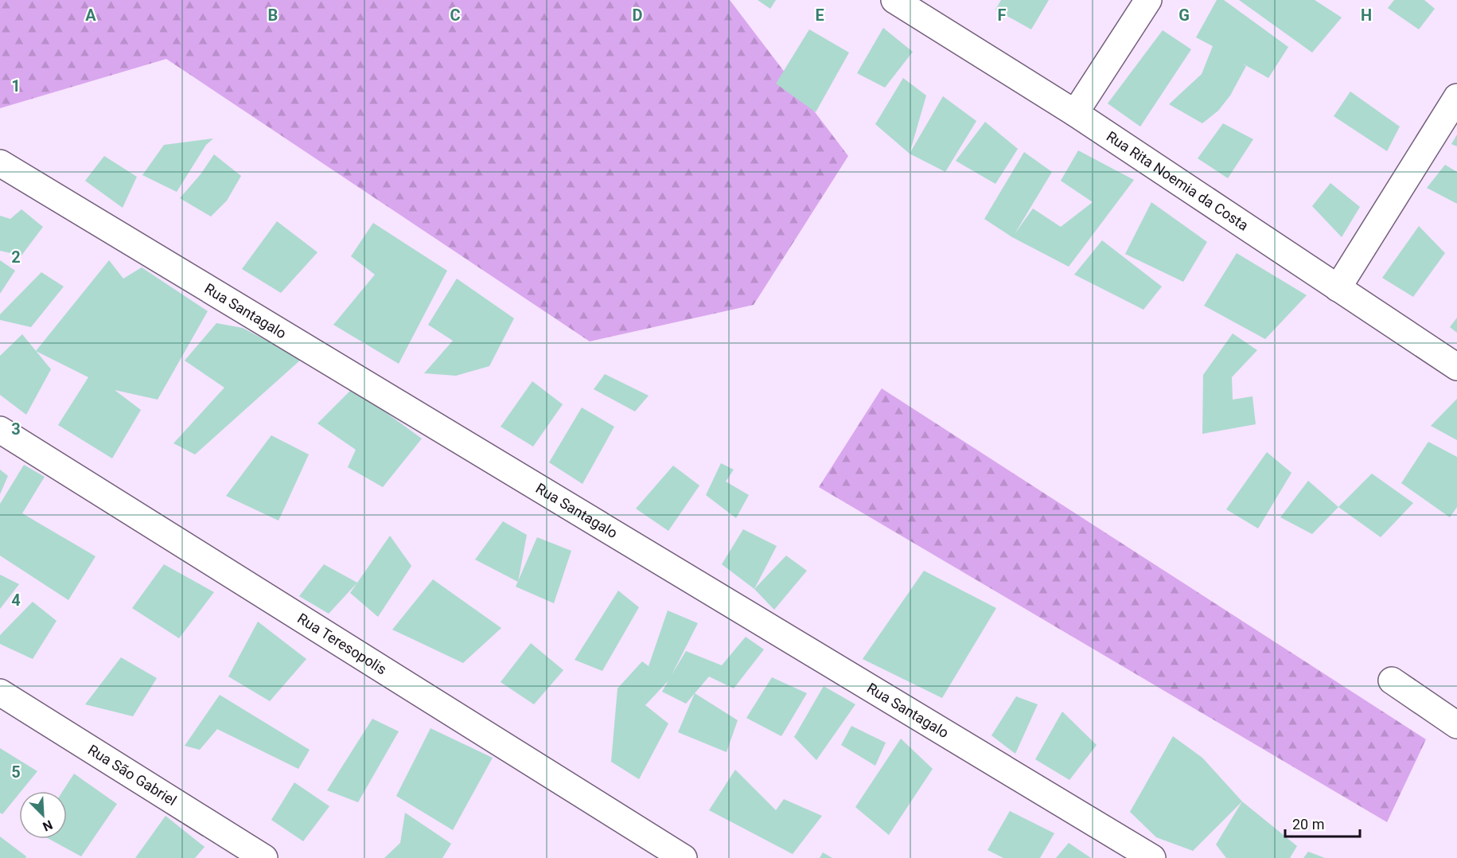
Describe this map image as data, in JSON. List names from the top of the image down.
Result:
{
  "streets": {
    "street": [
      "Rua Rita Noemia da Costa",
      "Rua Santagalo",
      "Rua Teresopolis",
      "Rua São Gabriel"
    ]
  },
  "scale_bar": "20 m",
  "north": "bottom right",
  "grid": {
    "columns": [
      "A",
      "B",
      "C",
      "D",
      "E",
      "F",
      "G",
      "H"
    ],
    "rows": [
      "1",
      "2",
      "3",
      "4",
      "5"
    ]
  }
}
